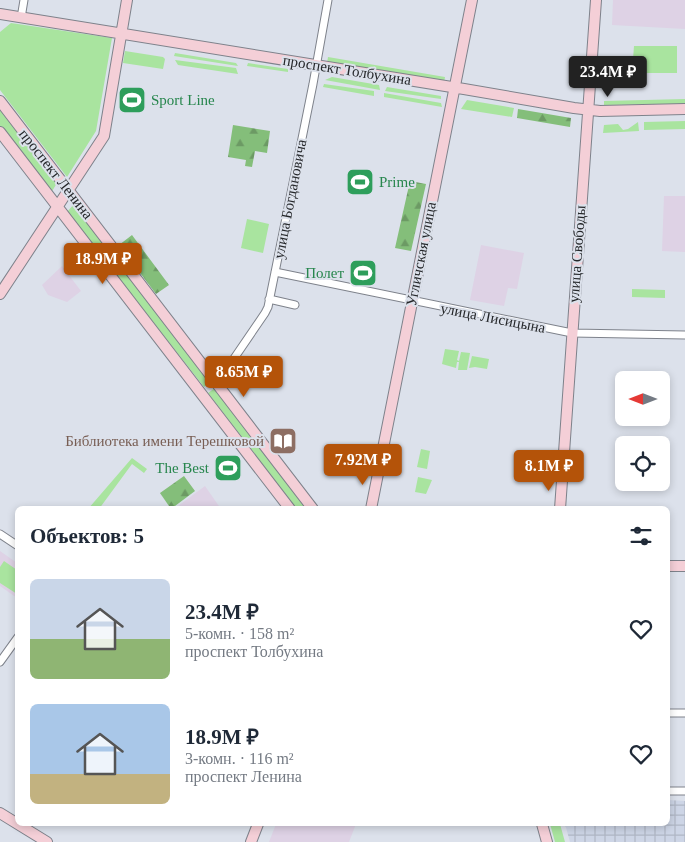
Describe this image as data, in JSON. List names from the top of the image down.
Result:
{
  "streets": {
    "main road": [
      "проспект Толбухина",
      "проспект Ленина",
      "Угличская улица",
      "улица Свободы"
    ],
    "street": ["улица Богдановича", "улица Лисицына"]
  },
  "crossings": [
    ["проспект Толбухина", "улица Богдановича"],
    ["проспект Толбухина", "Угличская улица"],
    ["проспект Толбухина", "улица Свободы"],
    ["проспект Ленина", "улица Богдановича"],
    ["улица Богдановича", "улица Лисицына"],
    ["Угличская улица", "улица Лисицына"],
    ["улица Свободы", "улица Лисицына"]
  ],
  "places": {
    "sports": [
      "Sport Line",
      "Prime",
      "Полет",
      "The Best"
    ],
    "library": ["Библиотека имени Терешковой"]
  },
  "north": "left",
  "page": {
    "price": [
      "23.4M ₽",
      "18.9M ₽",
      "8.65M ₽",
      "7.92M ₽",
      "8.1M ₽"
    ],
    "heading": "Объектов: 5",
    "list": [
      {
        "name": "23.4M ₽",
        "note": "5-комн. · 158 m² · проспект Толбухина"
      },
      {
        "name": "18.9M ₽",
        "note": "3-комн. · 116 m² · проспект Ленина"
      }
    ]
  }
}
